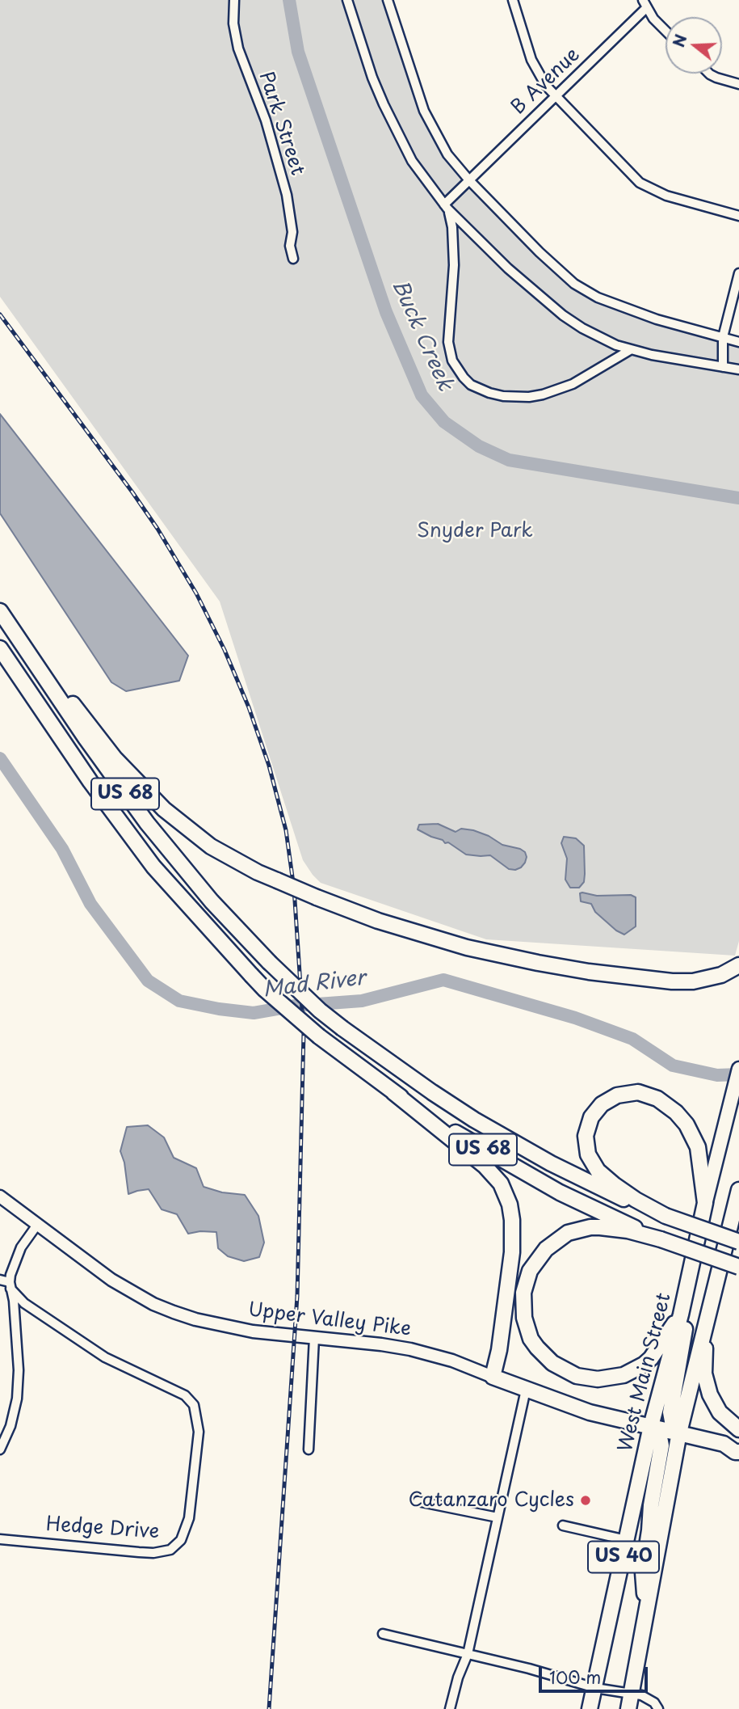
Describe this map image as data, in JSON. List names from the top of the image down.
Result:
{
  "streets": {
    "highway": [
      "US 68",
      "Upper Valley Pike",
      "West Main Street",
      "US 40"
    ],
    "street": ["B Avenue", "Park Street", "Hedge Drive"]
  },
  "crossings": [
    ["Upper Valley Pike", "West Main Street"],
    ["Upper Valley Pike", "US 40"],
    ["West Main Street", "US 40"]
  ],
  "water": ["Buck Creek", "Mad River"],
  "parks": ["Snyder Park"],
  "places": ["Catanzaro Cycles"],
  "scale_bar": "100 m",
  "north": "left"
}
